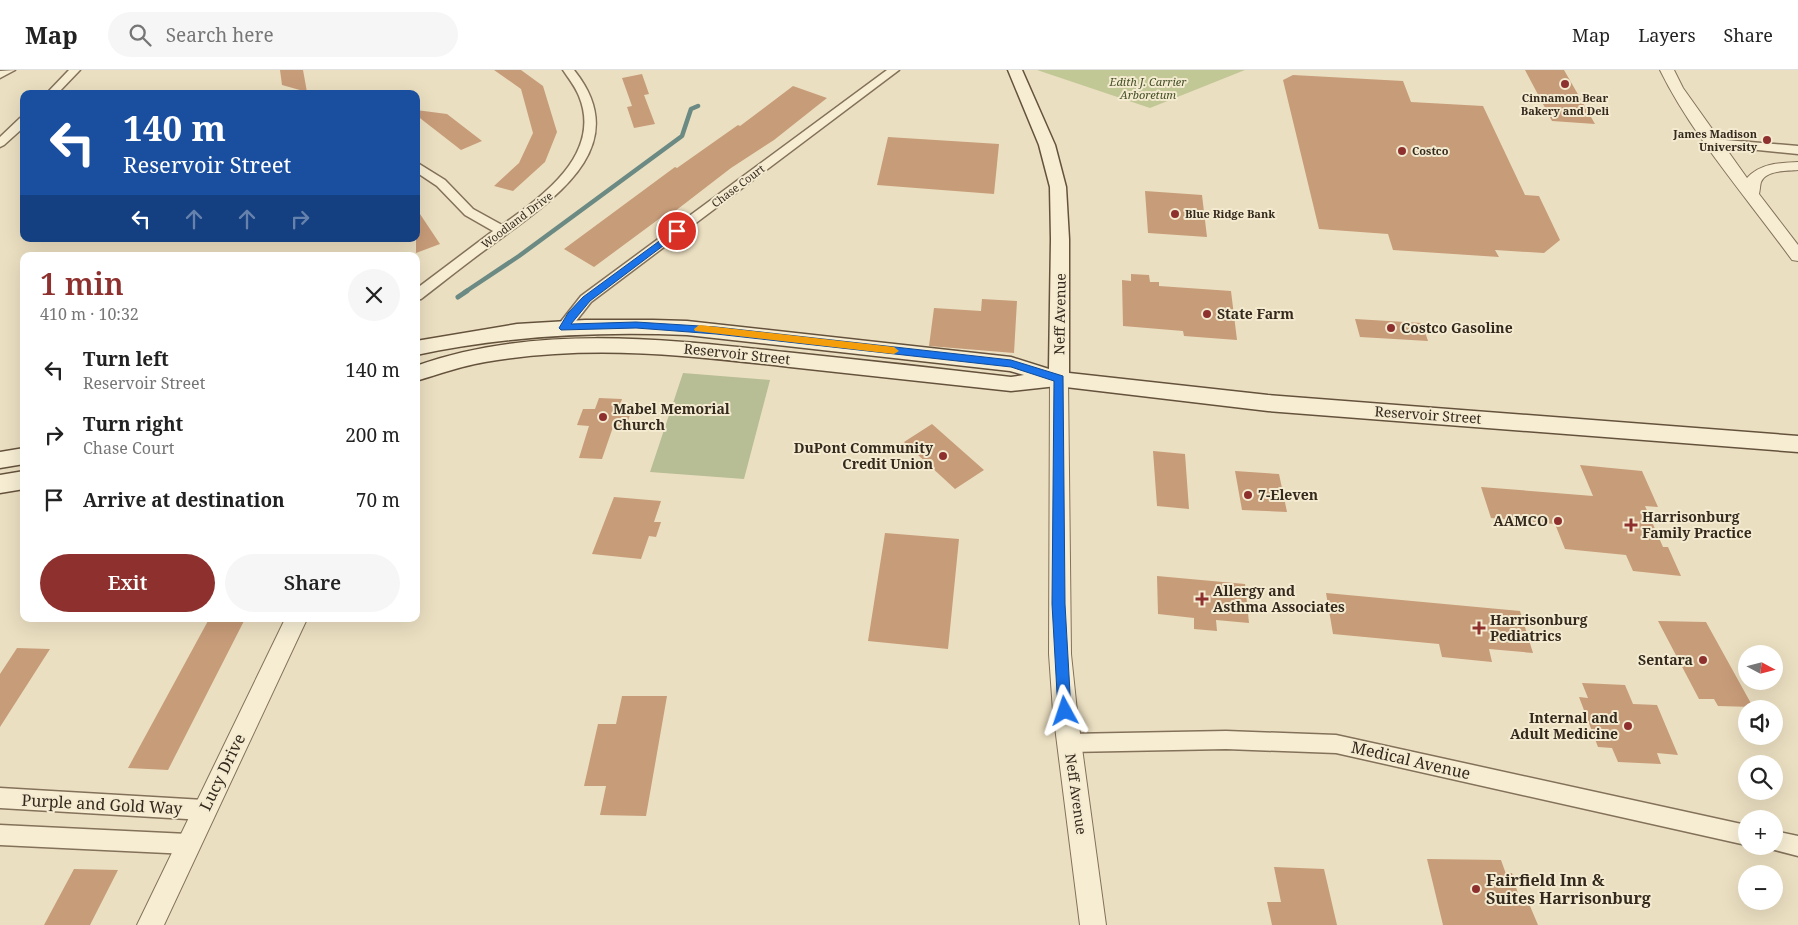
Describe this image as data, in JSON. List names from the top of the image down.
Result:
{
  "streets": {
    "main road": ["Neff Avenue", "Reservoir Street"],
    "street": [
      "Chase Court",
      "Woodland Drive",
      "Medical Avenue",
      "Lucy Drive",
      "Purple and Gold Way"
    ]
  },
  "crossings": [
    ["Chase Court", "Reservoir Street"],
    ["Neff Avenue", "Reservoir Street"],
    ["Neff Avenue", "Medical Avenue"],
    ["Lucy Drive", "Purple and Gold Way"]
  ],
  "parks": ["Edith J. Carrier Arboretum"],
  "places": {
    "other": [
      "Cinnamon Bear Bakery and Deli",
      "James Madison University",
      "Costco",
      "Blue Ridge Bank",
      "State Farm",
      "Costco Gasoline",
      "Mabel Memorial Church",
      "DuPont Community Credit Union",
      "7-Eleven",
      "AAMCO",
      "Sentara",
      "Internal and Adult Medicine",
      "Fairfield Inn & Suites Harrisonburg"
    ],
    "health": ["Harrisonburg Family Practice", "Allergy and Asthma Associates", "Harrisonburg Pediatrics"]
  },
  "north": "right",
  "page": {
    "header": "Map",
    "search": "Search here",
    "nav": ["Map", "Layers", "Share"],
    "turn": ["140 m", "Reservoir Street"],
    "heading": ["1 min", "410 m · 10:32"],
    "list": [
      {
        "name": "Turn left",
        "note": "Reservoir Street",
        "value": "140 m"
      },
      {
        "name": "Turn right",
        "note": "Chase Court",
        "value": "200 m"
      },
      {
        "name": "Arrive at destination",
        "value": "70 m"
      }
    ],
    "buttons": ["Exit", "Share"],
    "map_buttons": ["+", "−"]
  }
}
